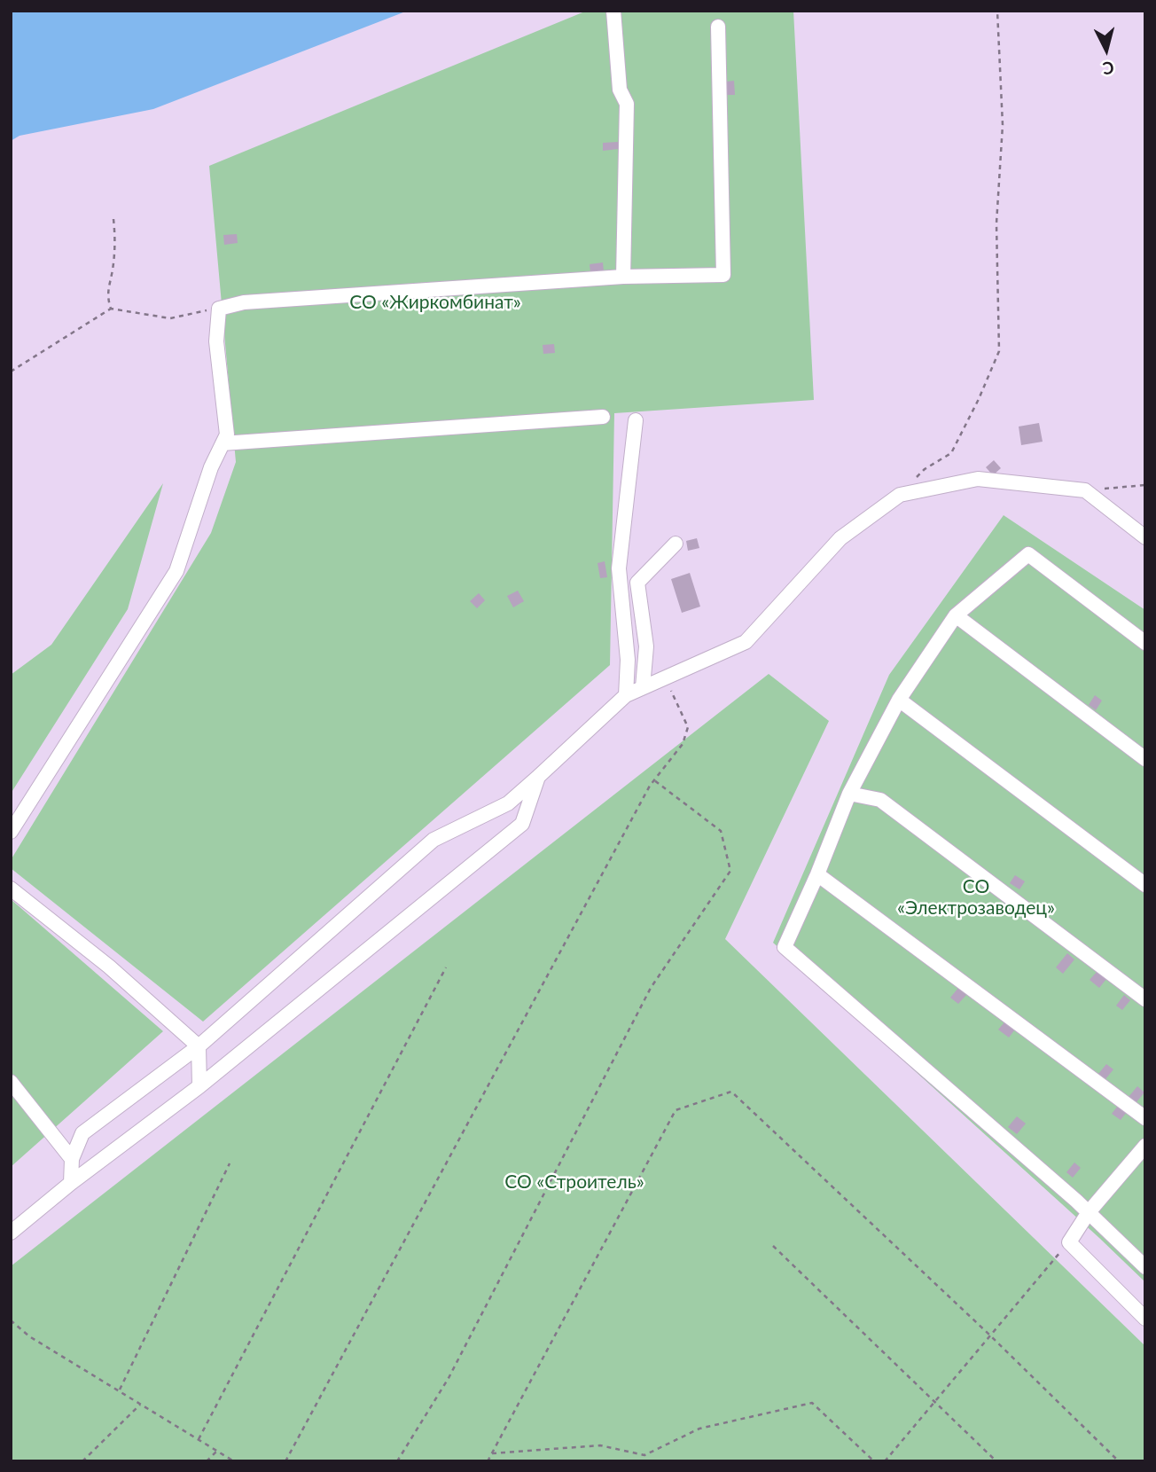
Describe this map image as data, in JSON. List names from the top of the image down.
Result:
{
  "parks": ["СО «Жиркомбинат»", "СО «Электрозаводец»", "СО «Строитель»"],
  "north": "bottom"
}
